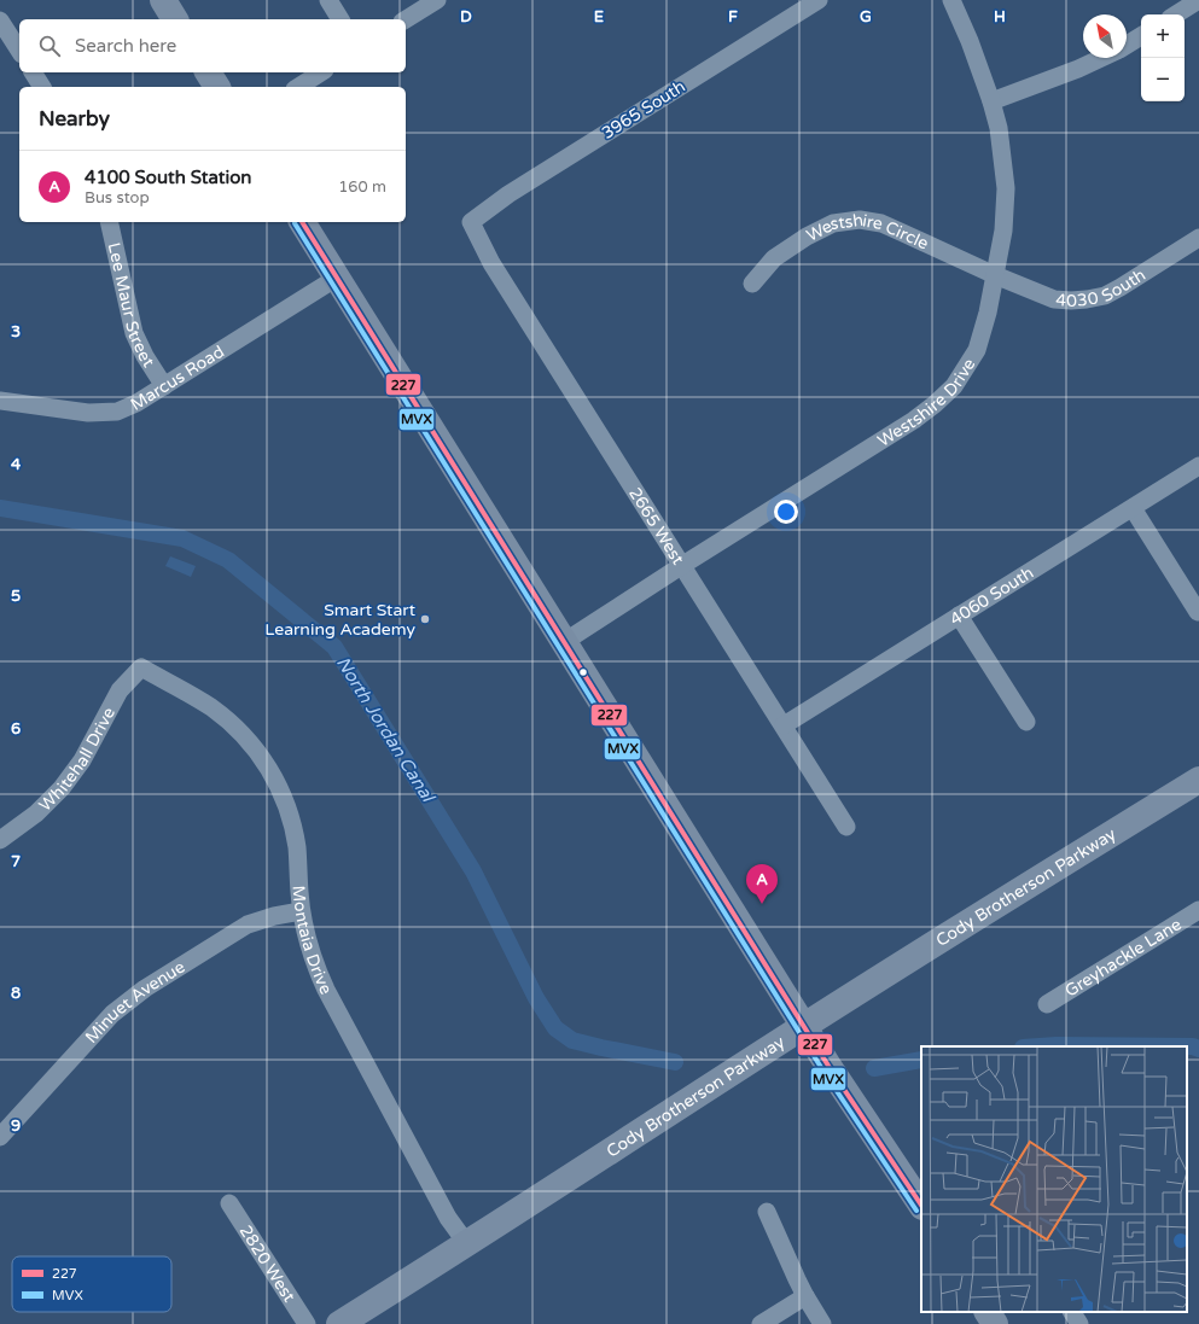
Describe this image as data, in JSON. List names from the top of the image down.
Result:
{
  "streets": {
    "main road": ["Cody Brotherson Parkway"],
    "street": [
      "3965 South",
      "Westshire Circle",
      "4030 South",
      "Lee Maur Street",
      "Marcus Road",
      "Westshire Drive",
      "2665 West",
      "4060 South",
      "Whitehall Drive",
      "Montaia Drive",
      "Greyhackle Lane",
      "Minuet Avenue",
      "2820 West"
    ]
  },
  "crossings": [
    ["3965 South", "2665 West"],
    ["Westshire Circle", "4030 South"],
    ["Westshire Circle", "Westshire Drive"],
    ["4030 South", "Westshire Drive"],
    ["Lee Maur Street", "Marcus Road"],
    ["Westshire Drive", "2665 West"],
    ["2665 West", "4060 South"],
    ["Whitehall Drive", "Montaia Drive"],
    ["Cody Brotherson Parkway", "Montaia Drive"],
    ["Montaia Drive", "Minuet Avenue"]
  ],
  "water": ["North Jordan Canal"],
  "places": ["Smart Start Learning Academy"],
  "lines": ["transit line 227", "transit line MVX"],
  "legend": ["227", "MVX"],
  "north": "top left",
  "page": {
    "map_buttons": ["+", "−"],
    "search": "Search here",
    "heading": "Nearby",
    "list": [
      {
        "mark": "A",
        "name": "4100 South Station",
        "note": "Bus stop",
        "value": "160 m"
      }
    ],
    "pins": "A"
  },
  "grid": {
    "columns": [
      "D",
      "E",
      "F",
      "G",
      "H"
    ],
    "rows": [
      "3",
      "4",
      "5",
      "6",
      "7",
      "8",
      "9"
    ]
  }
}
